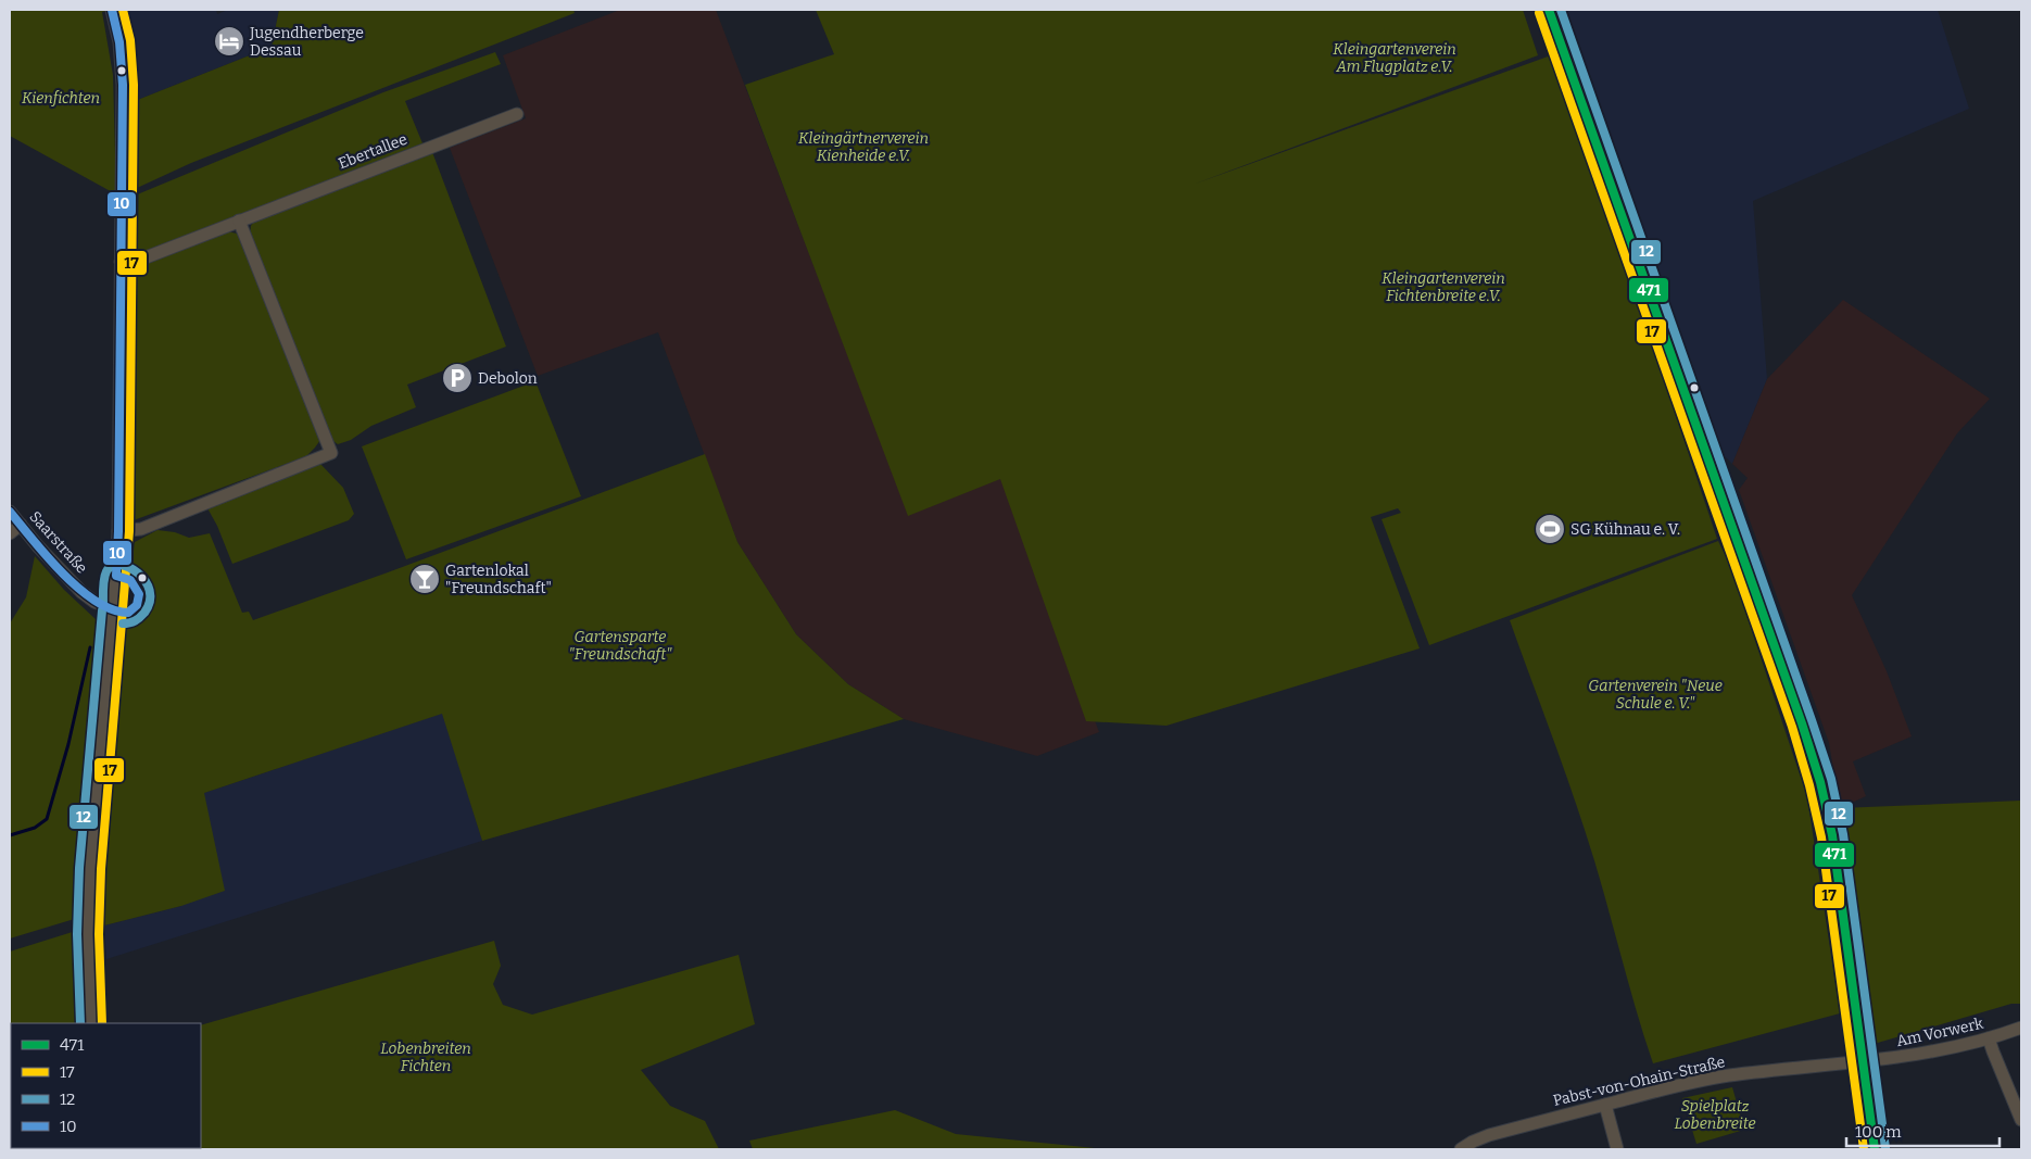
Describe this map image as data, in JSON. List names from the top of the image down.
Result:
{
  "streets": {
    "street": [
      "Ebertallee",
      "Saarstraße",
      "Am Vorwerk",
      "Pabst-von-Ohain-Straße"
    ]
  },
  "crossings": [
    ["Am Vorwerk", "Pabst-von-Ohain-Straße"]
  ],
  "parks": [
    "Kleingartenverein Am Flugplatz e.V.",
    "Kienfichten",
    "Kleingärtnerverein Kienheide e.V.",
    "Kleingartenverein Fichtenbreite e.V.",
    "Gartensparte \"Freundschaft\"",
    "Gartenverein \"Neue Schule e. V.\"",
    "Lobenbreiten Fichten",
    "Spielplatz Lobenbreite"
  ],
  "places": {
    "hotel": ["Jugendherberge Dessau"],
    "parking": ["Debolon"],
    "sports": ["SG Kühnau e. V."],
    "bar": ["Gartenlokal \"Freundschaft\""]
  },
  "lines": [
    "transit line 471",
    "transit line 17",
    "transit line 12",
    "transit line 10"
  ],
  "legend": [
    "471",
    "17",
    "12",
    "10"
  ],
  "scale_bar": "100 m"
}
